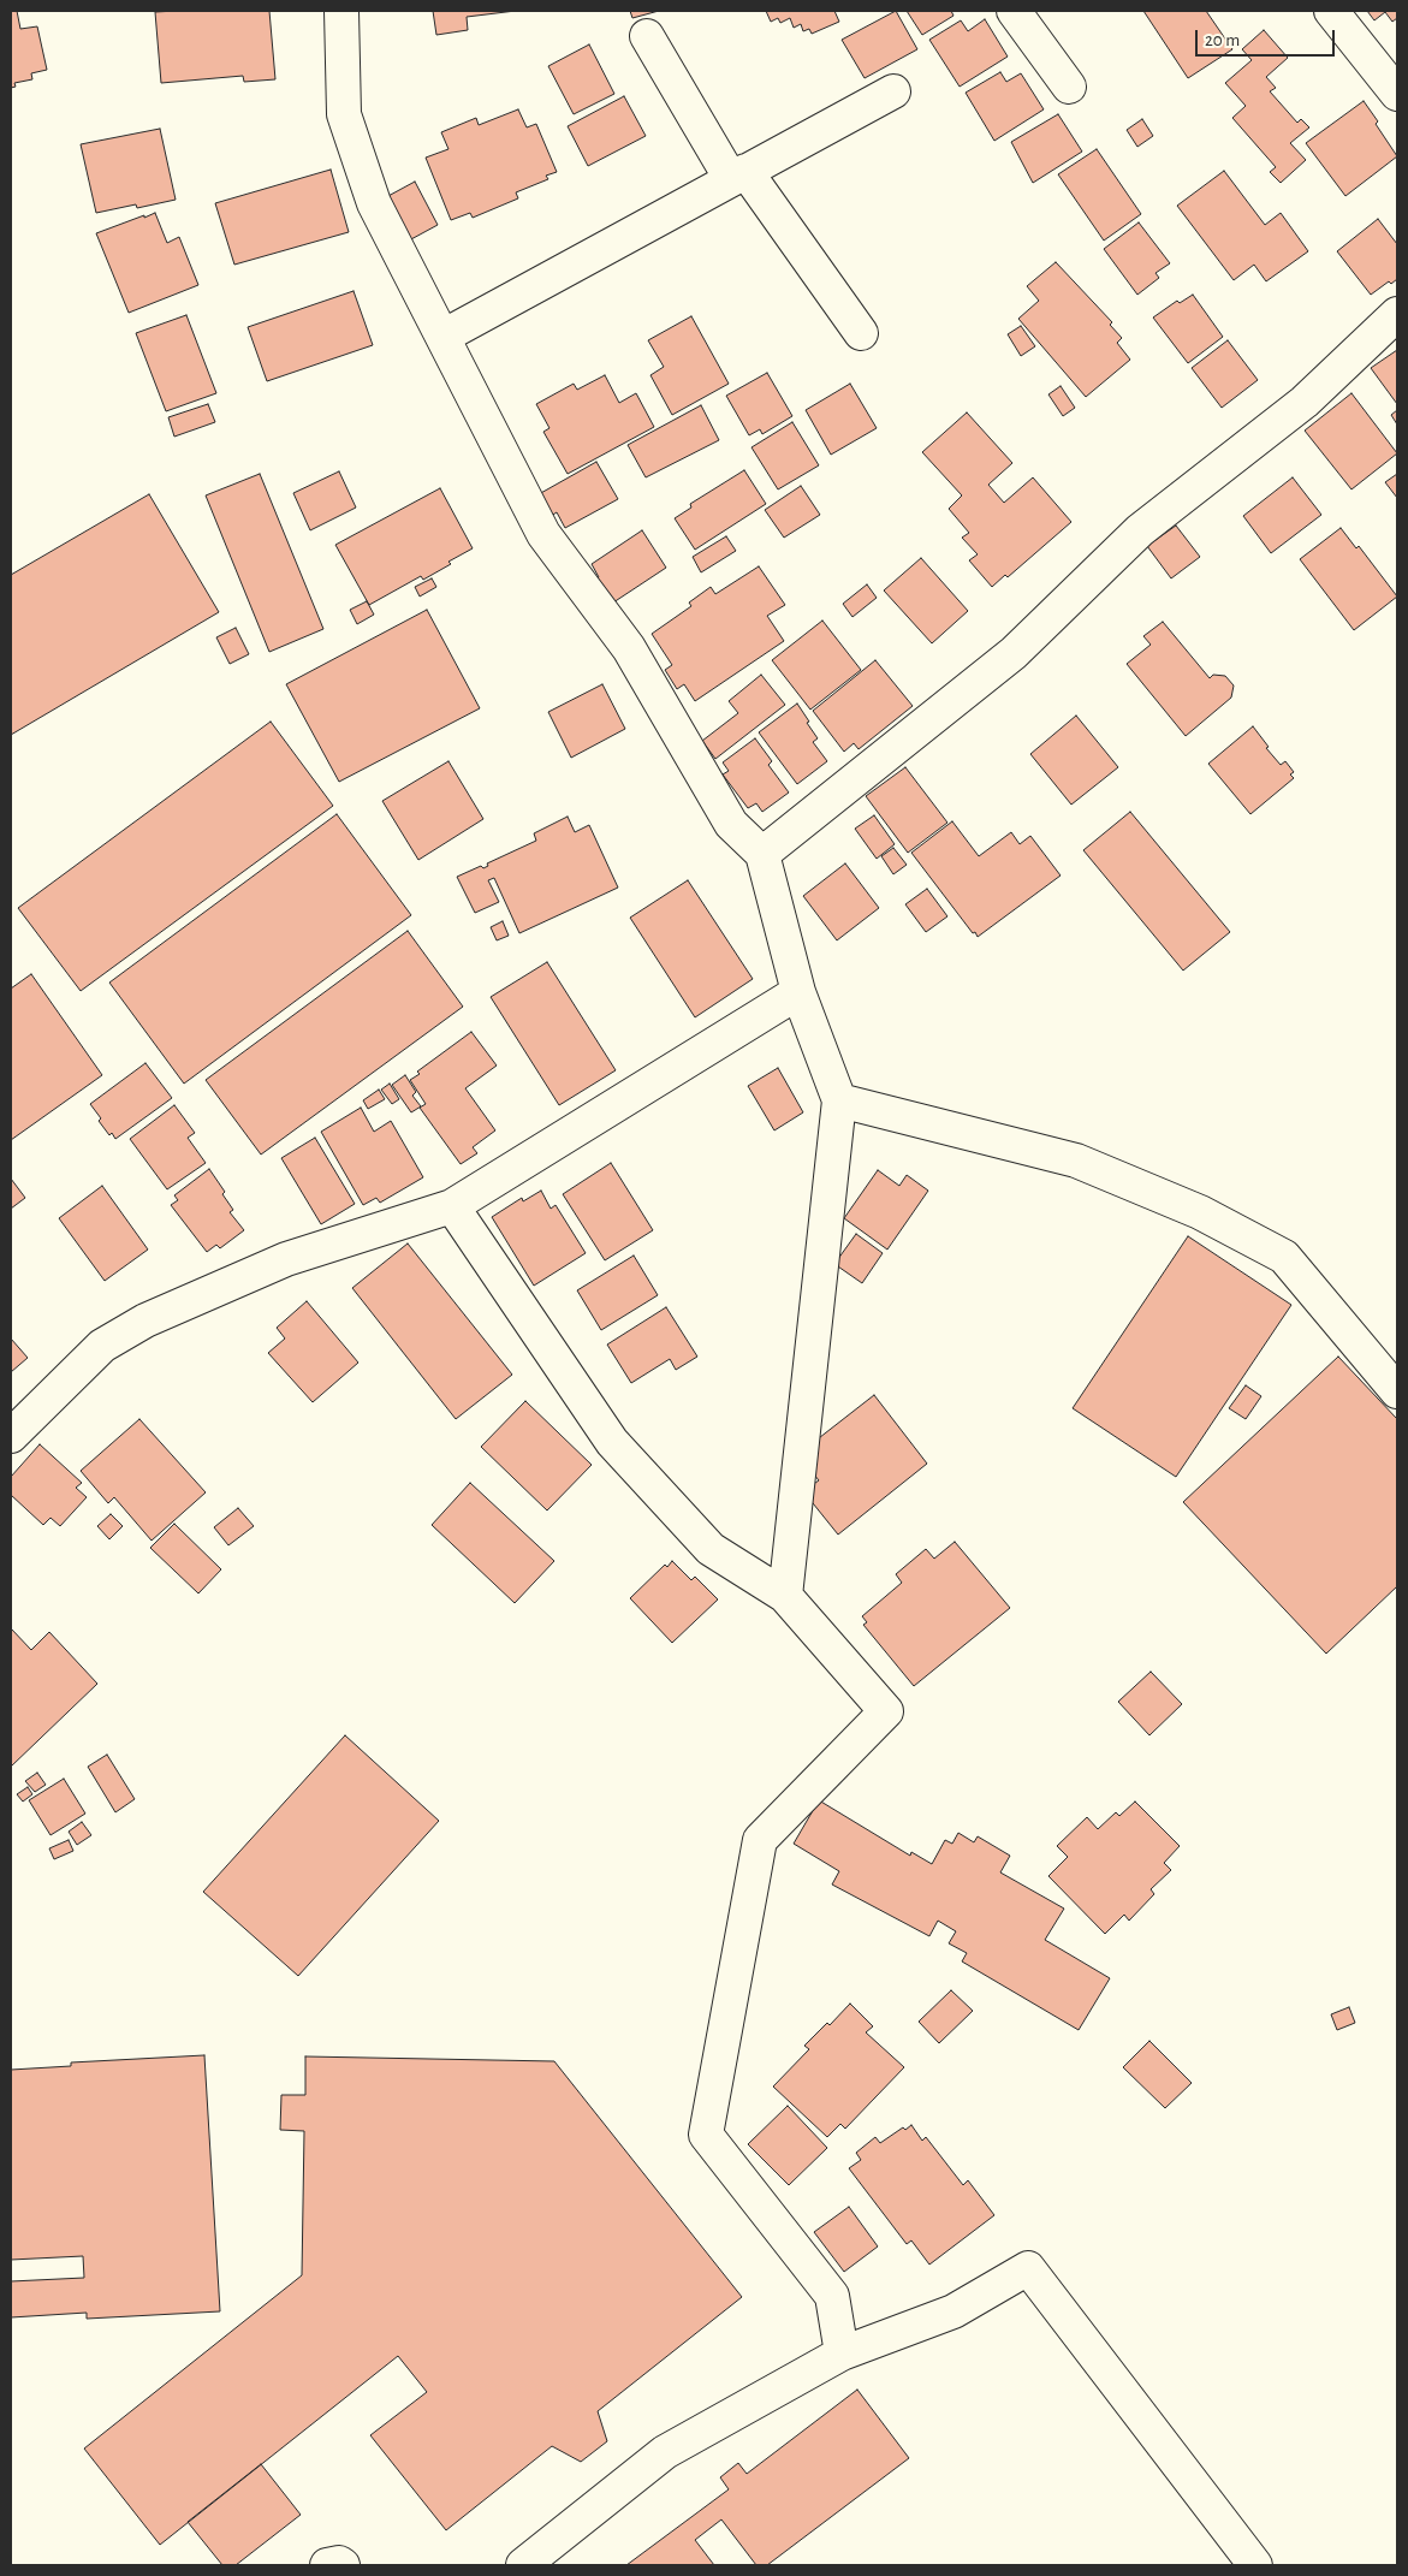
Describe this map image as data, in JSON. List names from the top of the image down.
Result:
{
  "scale_bar": "20 m"
}
